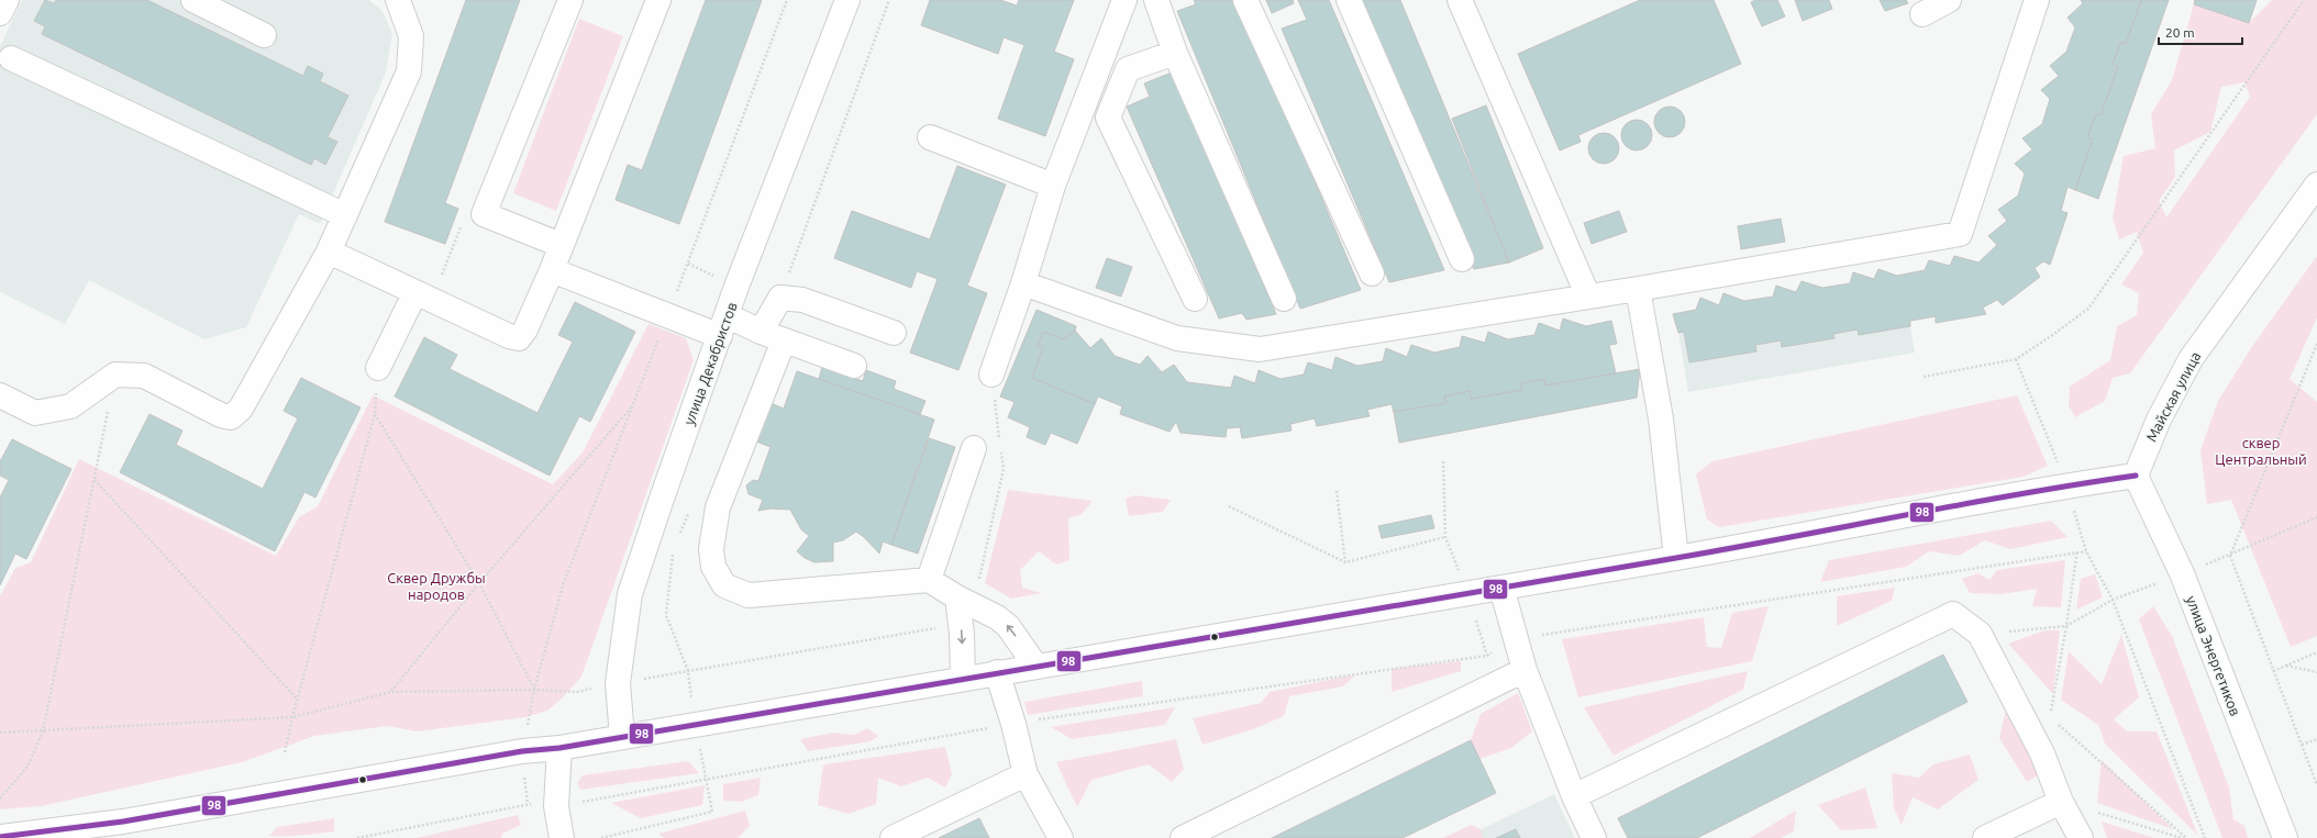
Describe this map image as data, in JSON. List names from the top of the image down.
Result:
{
  "streets": {
    "main road": ["улица Декабристов", "Майская улица", "улица Энергетиков"]
  },
  "crossings": [
    ["Майская улица", "улица Энергетиков"]
  ],
  "parks": ["сквер Центральный", "Сквер Дружбы народов"],
  "lines": ["transit line 98"],
  "scale_bar": "20 m"
}
